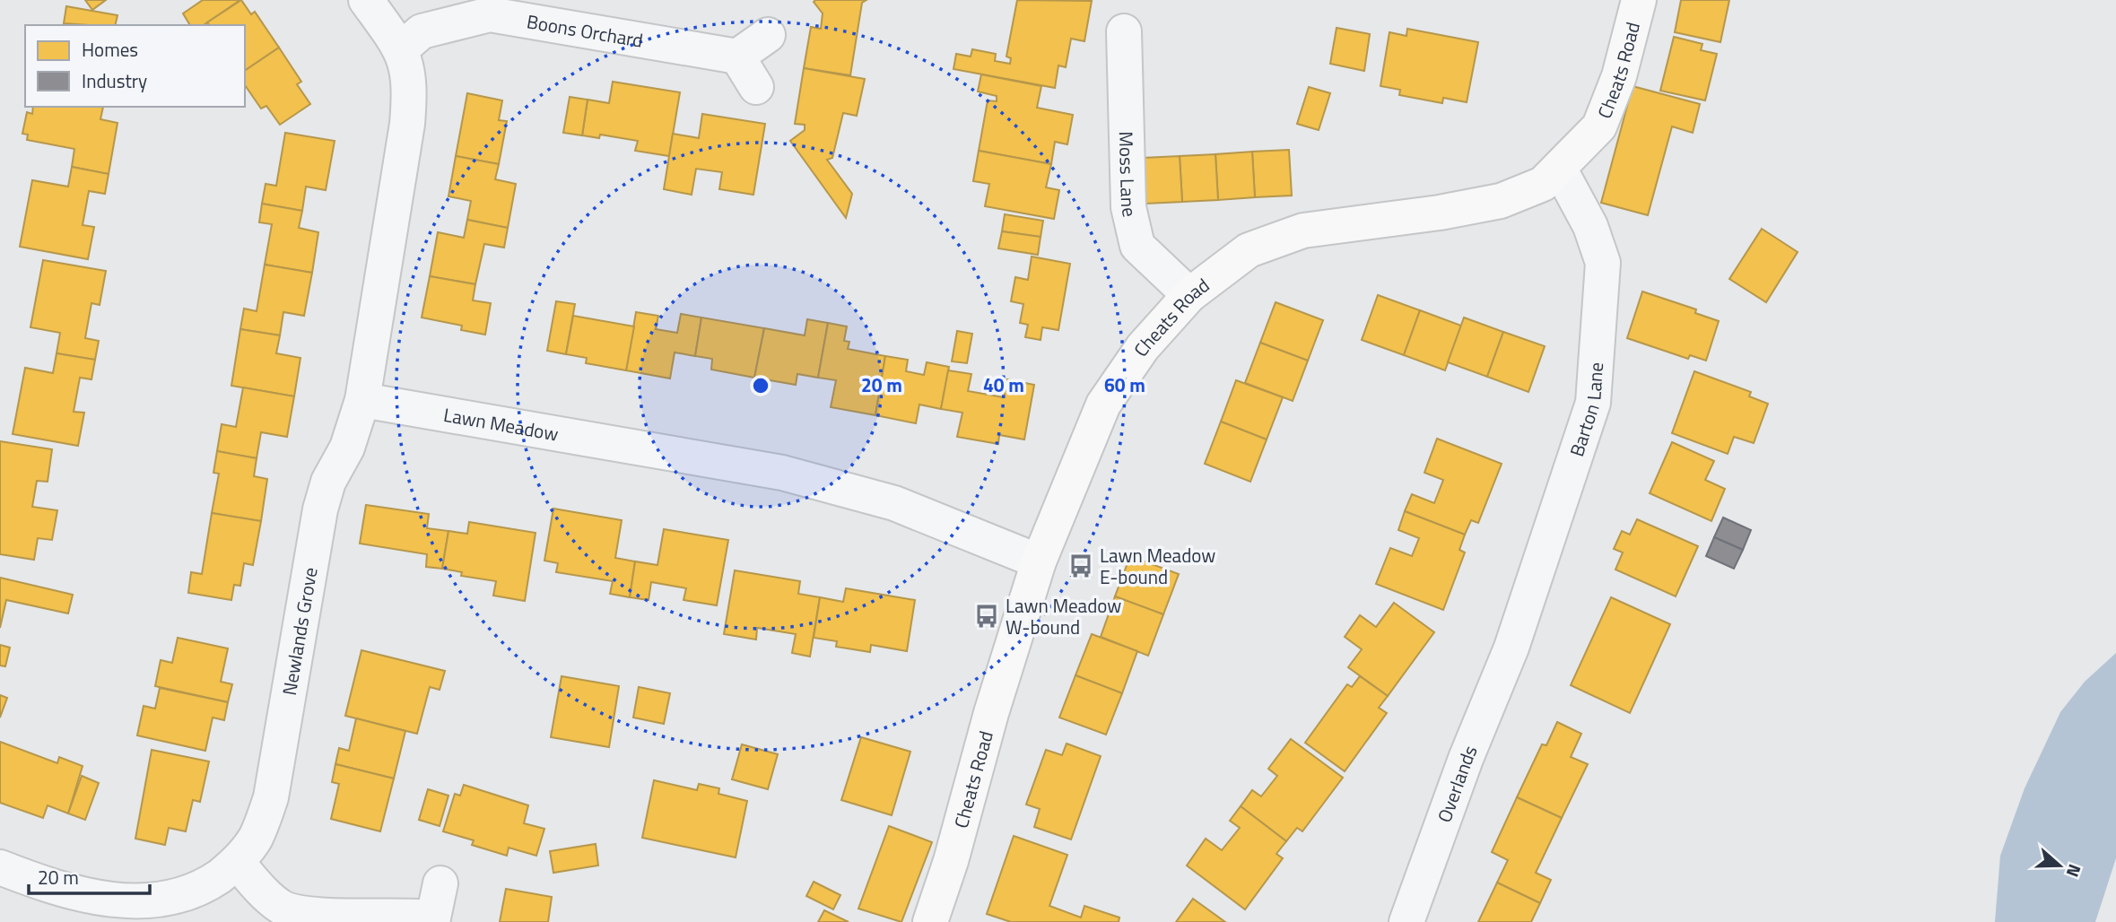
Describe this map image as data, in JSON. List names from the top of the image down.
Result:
{
  "streets": {
    "street": [
      "Boons Orchard",
      "Cheats Road",
      "Moss Lane",
      "Barton Lane",
      "Lawn Meadow",
      "Newlands Grove",
      "Overlands"
    ]
  },
  "crossings": [
    ["Cheats Road", "Moss Lane"],
    ["Cheats Road", "Barton Lane"],
    ["Cheats Road", "Lawn Meadow"],
    ["Barton Lane", "Overlands"],
    ["Lawn Meadow", "Newlands Grove"]
  ],
  "places": {
    "bus stop": ["Lawn Meadow E-bound", "Lawn Meadow W-bound"]
  },
  "legend": ["Homes", "Industry"],
  "scale_bar": "20 m",
  "north": "right",
  "rings": ["20 m", "40 m", "60 m"]
}
